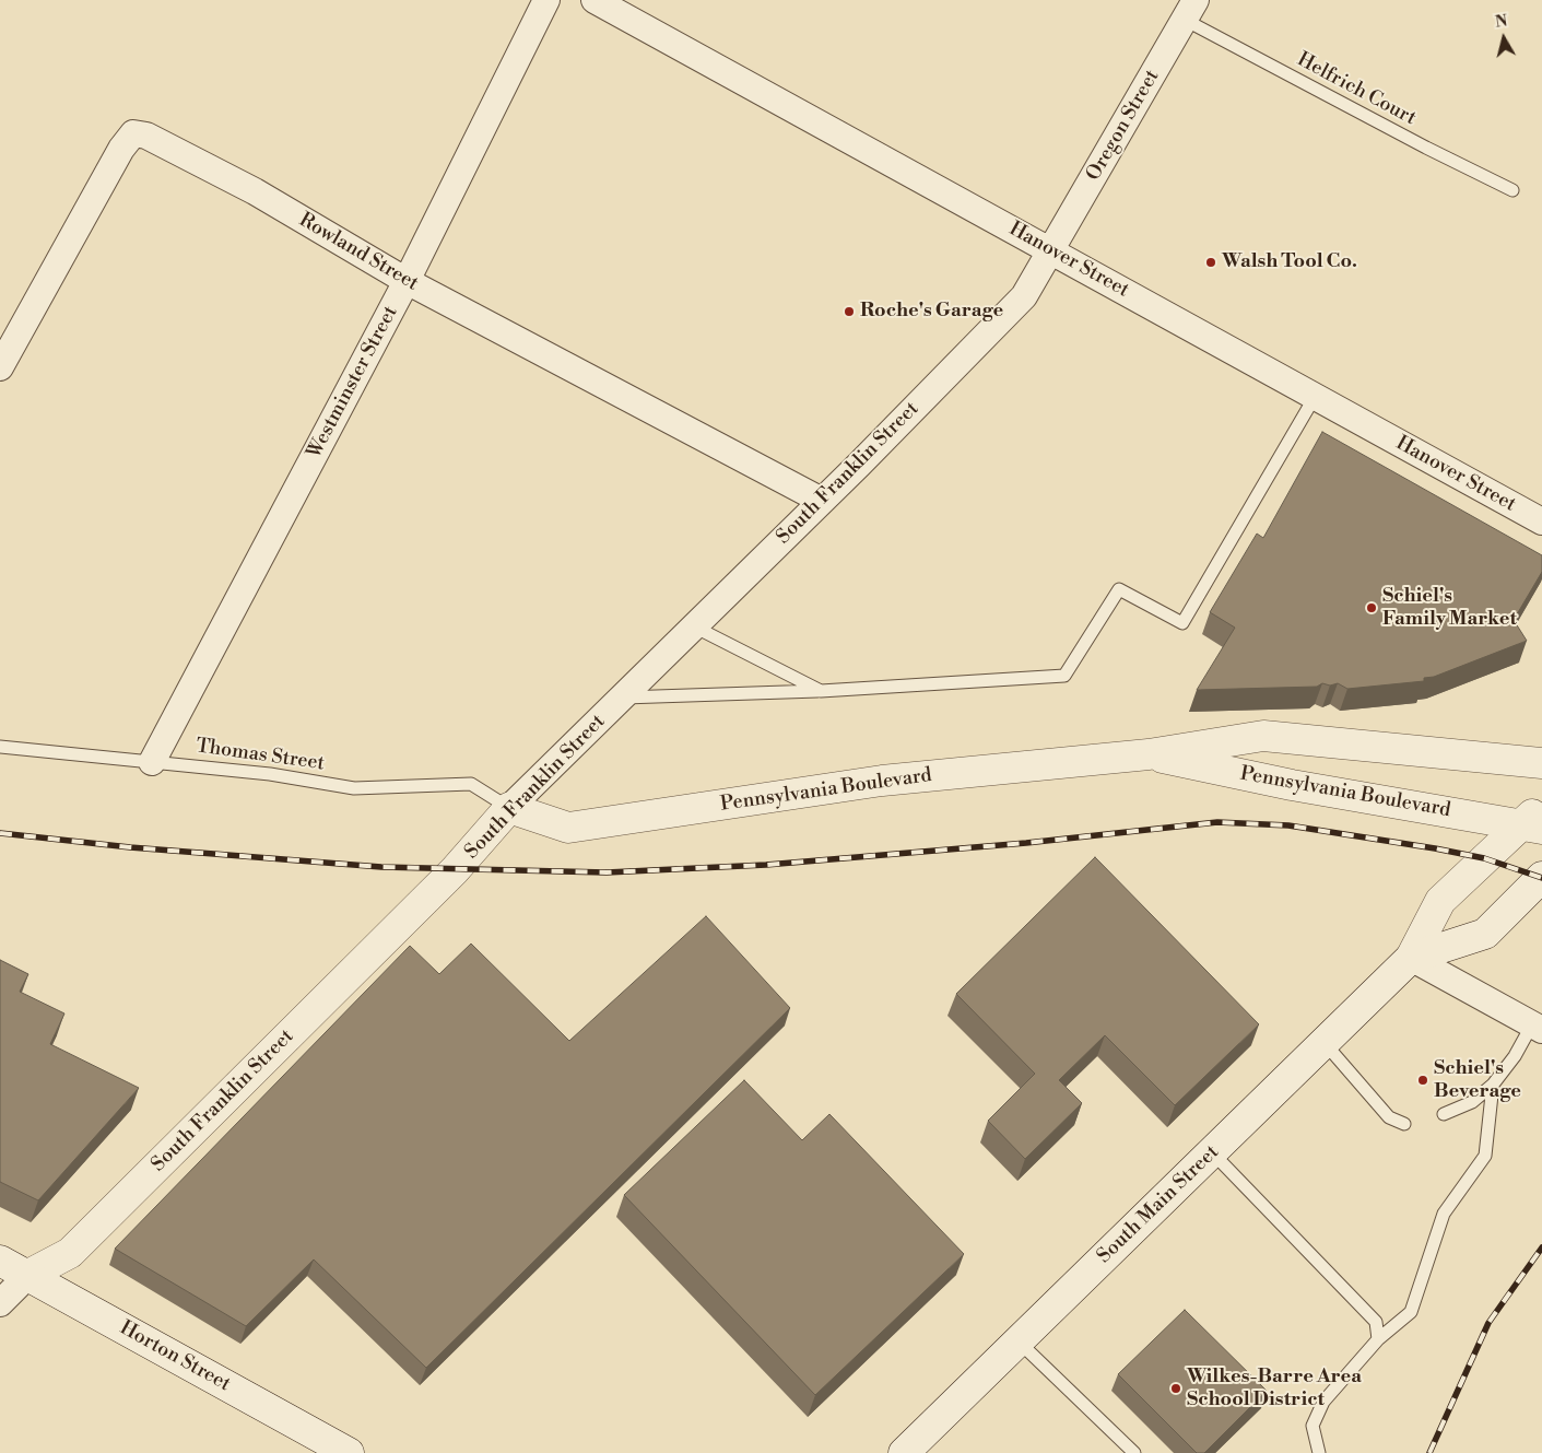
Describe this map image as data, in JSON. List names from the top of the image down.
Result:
{
  "streets": {
    "street": [
      "Oregon Street",
      "Rowland Street",
      "Hanover Street",
      "Westminster Street",
      "South Franklin Street",
      "Pennsylvania Boulevard",
      "South Main Street",
      "Horton Street"
    ],
    "lane": ["Helfrich Court", "Thomas Street"]
  },
  "crossings": [
    ["Helfrich Court", "Oregon Street"],
    ["Oregon Street", "Hanover Street"],
    ["Oregon Street", "South Franklin Street"],
    ["Rowland Street", "Westminster Street"],
    ["Rowland Street", "South Franklin Street"],
    ["Hanover Street", "South Franklin Street"],
    ["Westminster Street", "Thomas Street"],
    ["South Franklin Street", "Thomas Street"],
    ["South Franklin Street", "Pennsylvania Boulevard"],
    ["South Franklin Street", "Horton Street"],
    ["Thomas Street", "Pennsylvania Boulevard"],
    ["Pennsylvania Boulevard", "South Main Street"]
  ],
  "places": [
    "Walsh Tool Co.",
    "Roche's Garage",
    "Schiel's Family Market",
    "Schiel's Beverage",
    "Wilkes-Barre Area School District"
  ],
  "north": "top"
}
